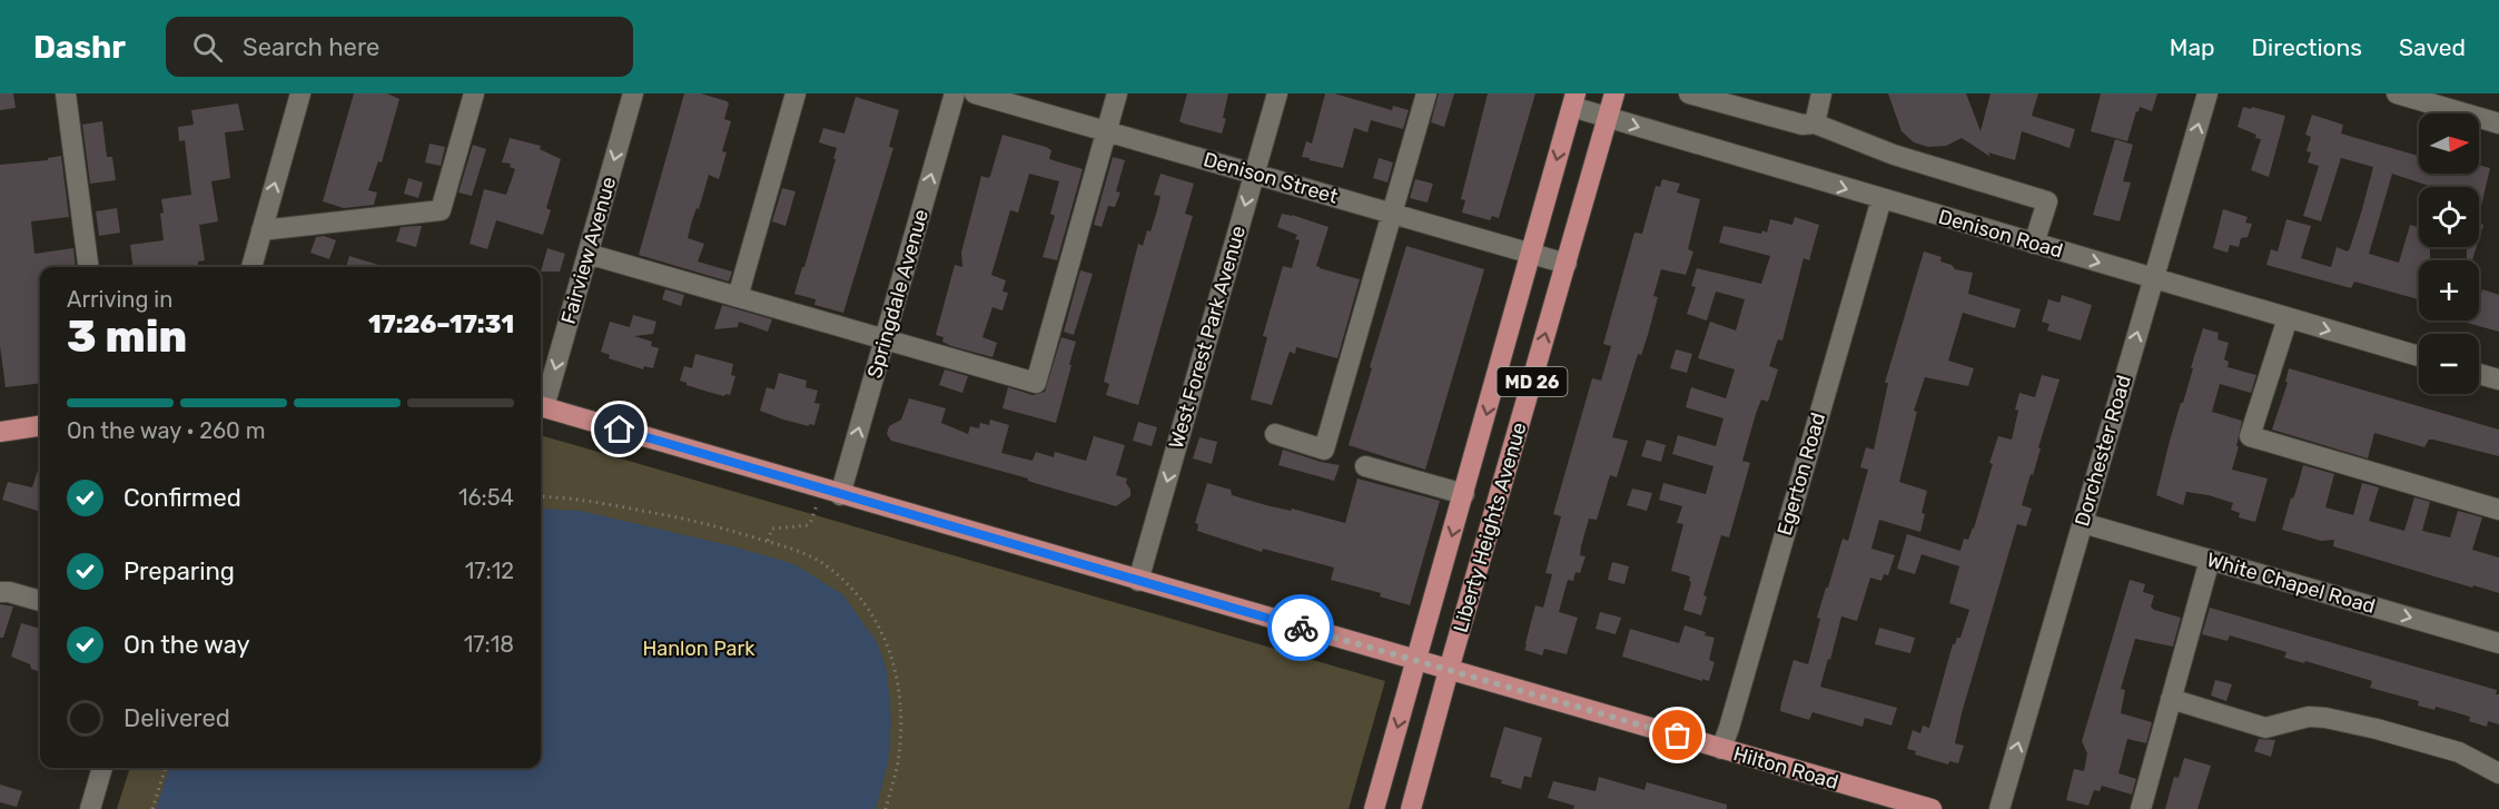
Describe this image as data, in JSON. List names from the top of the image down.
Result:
{
  "streets": {
    "main road": ["MD 26", "Liberty Heights Avenue", "Hilton Road"],
    "street": [
      "Denison Street",
      "Denison Road",
      "Fairview Avenue",
      "Springdale Avenue",
      "West Forest Park Avenue",
      "Dorchester Road",
      "Egerton Road",
      "White Chapel Road"
    ]
  },
  "crossings": [
    ["Denison Street", "West Forest Park Avenue"],
    ["Denison Street", "Liberty Heights Avenue"],
    ["Denison Road", "Dorchester Road"],
    ["Denison Road", "Egerton Road"],
    ["Denison Road", "Liberty Heights Avenue"],
    ["Springdale Avenue", "Hilton Road"],
    ["West Forest Park Avenue", "Hilton Road"],
    ["Dorchester Road", "White Chapel Road"],
    ["Egerton Road", "Hilton Road"],
    ["Liberty Heights Avenue", "Hilton Road"]
  ],
  "one_way": ["Denison Road", "West Forest Park Avenue"],
  "parks": ["Hanlon Park"],
  "north": "right",
  "page": {
    "header": "Dashr",
    "search": "Search here",
    "nav": ["Map", "Directions", "Saved"],
    "map_buttons": ["+", "−"],
    "heading": ["3 min", "Arriving in", "17:26–17:31"],
    "bar": "On the way · 260 m",
    "list": [
      ["Confirmed", "16:54"],
      ["Preparing", "17:12"],
      ["On the way", "17:18"],
      "Delivered"
    ]
  }
}
